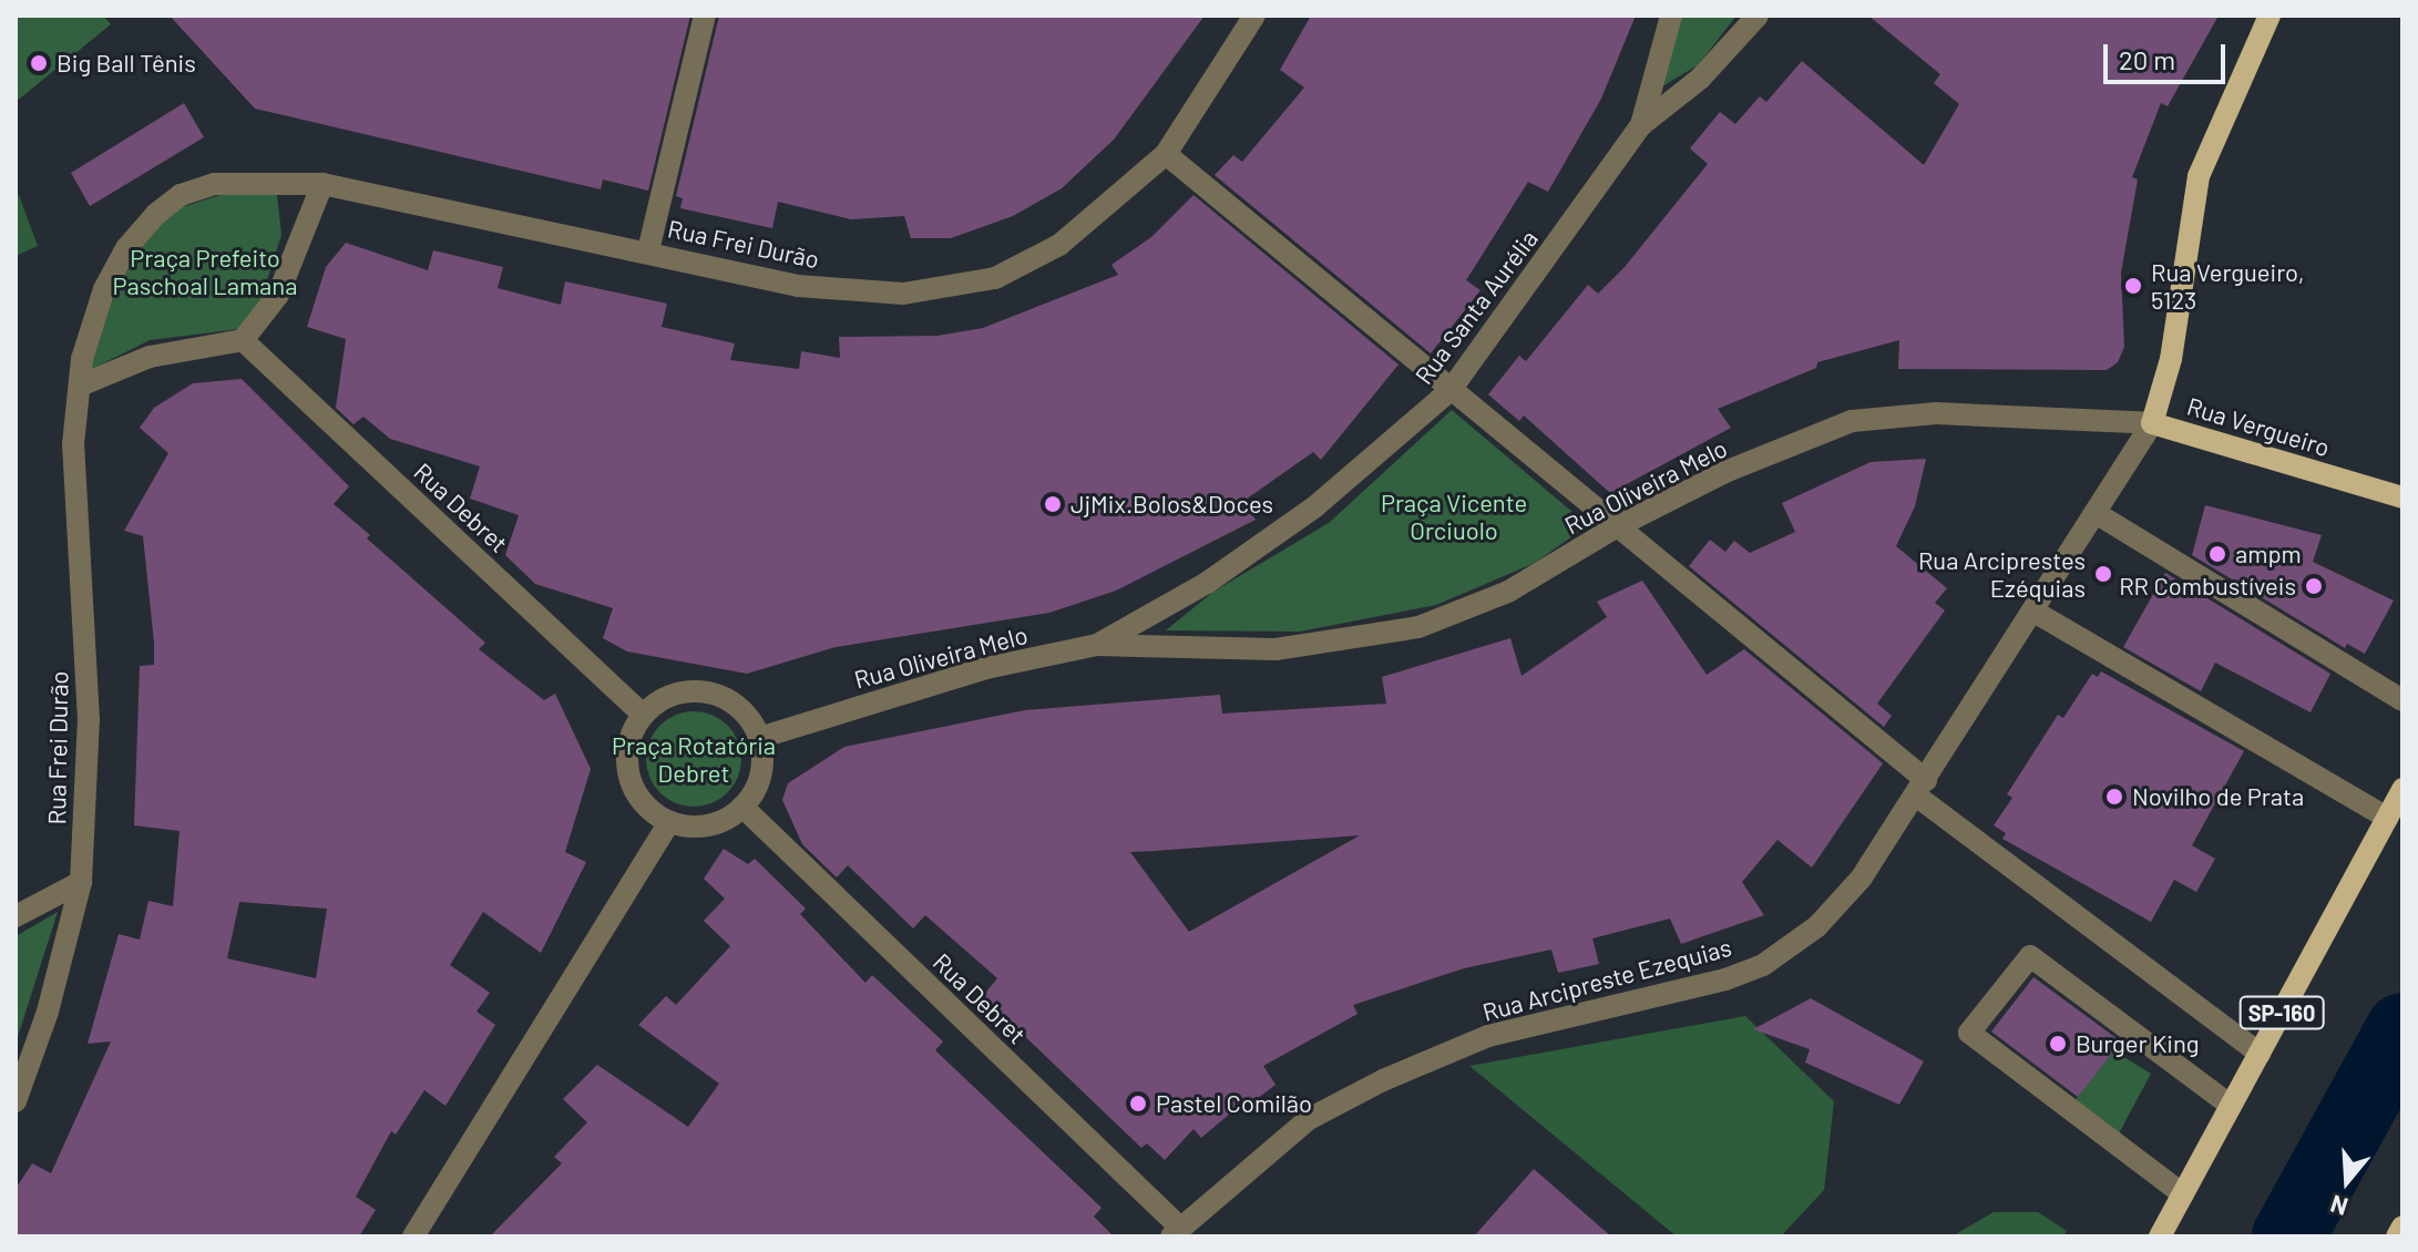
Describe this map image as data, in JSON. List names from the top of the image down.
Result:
{
  "streets": {
    "main road": ["Rua Vergueiro", "SP-160"],
    "street": [
      "Rua Frei Durão",
      "Rua Santa Aurélia",
      "Rua Oliveira Melo",
      "Rua Debret",
      "Rua Arcipreste Ezequias"
    ]
  },
  "crossings": [
    ["Rua Santa Aurélia", "Rua Oliveira Melo"],
    ["Rua Vergueiro", "Rua Oliveira Melo"],
    ["Rua Vergueiro", "Rua Arcipreste Ezequias"],
    ["Rua Oliveira Melo", "Rua Debret"],
    ["Rua Oliveira Melo", "Rua Arcipreste Ezequias"],
    ["Rua Debret", "Rua Arcipreste Ezequias"]
  ],
  "parks": ["Praça Prefeito Paschoal Lamana", "Praça Vicente Orciuolo", "Praça Rotatória Debret"],
  "places": [
    "Big Ball Tênis",
    "Rua Vergueiro, 5123",
    "JjMix.Bolos&Doces",
    "ampm",
    "Rua Arciprestes Ezéquias",
    "RR Combustíveis",
    "Novilho de Prata",
    "Burger King",
    "Pastel Comilão"
  ],
  "scale_bar": "20 m",
  "north": "bottom"
}
